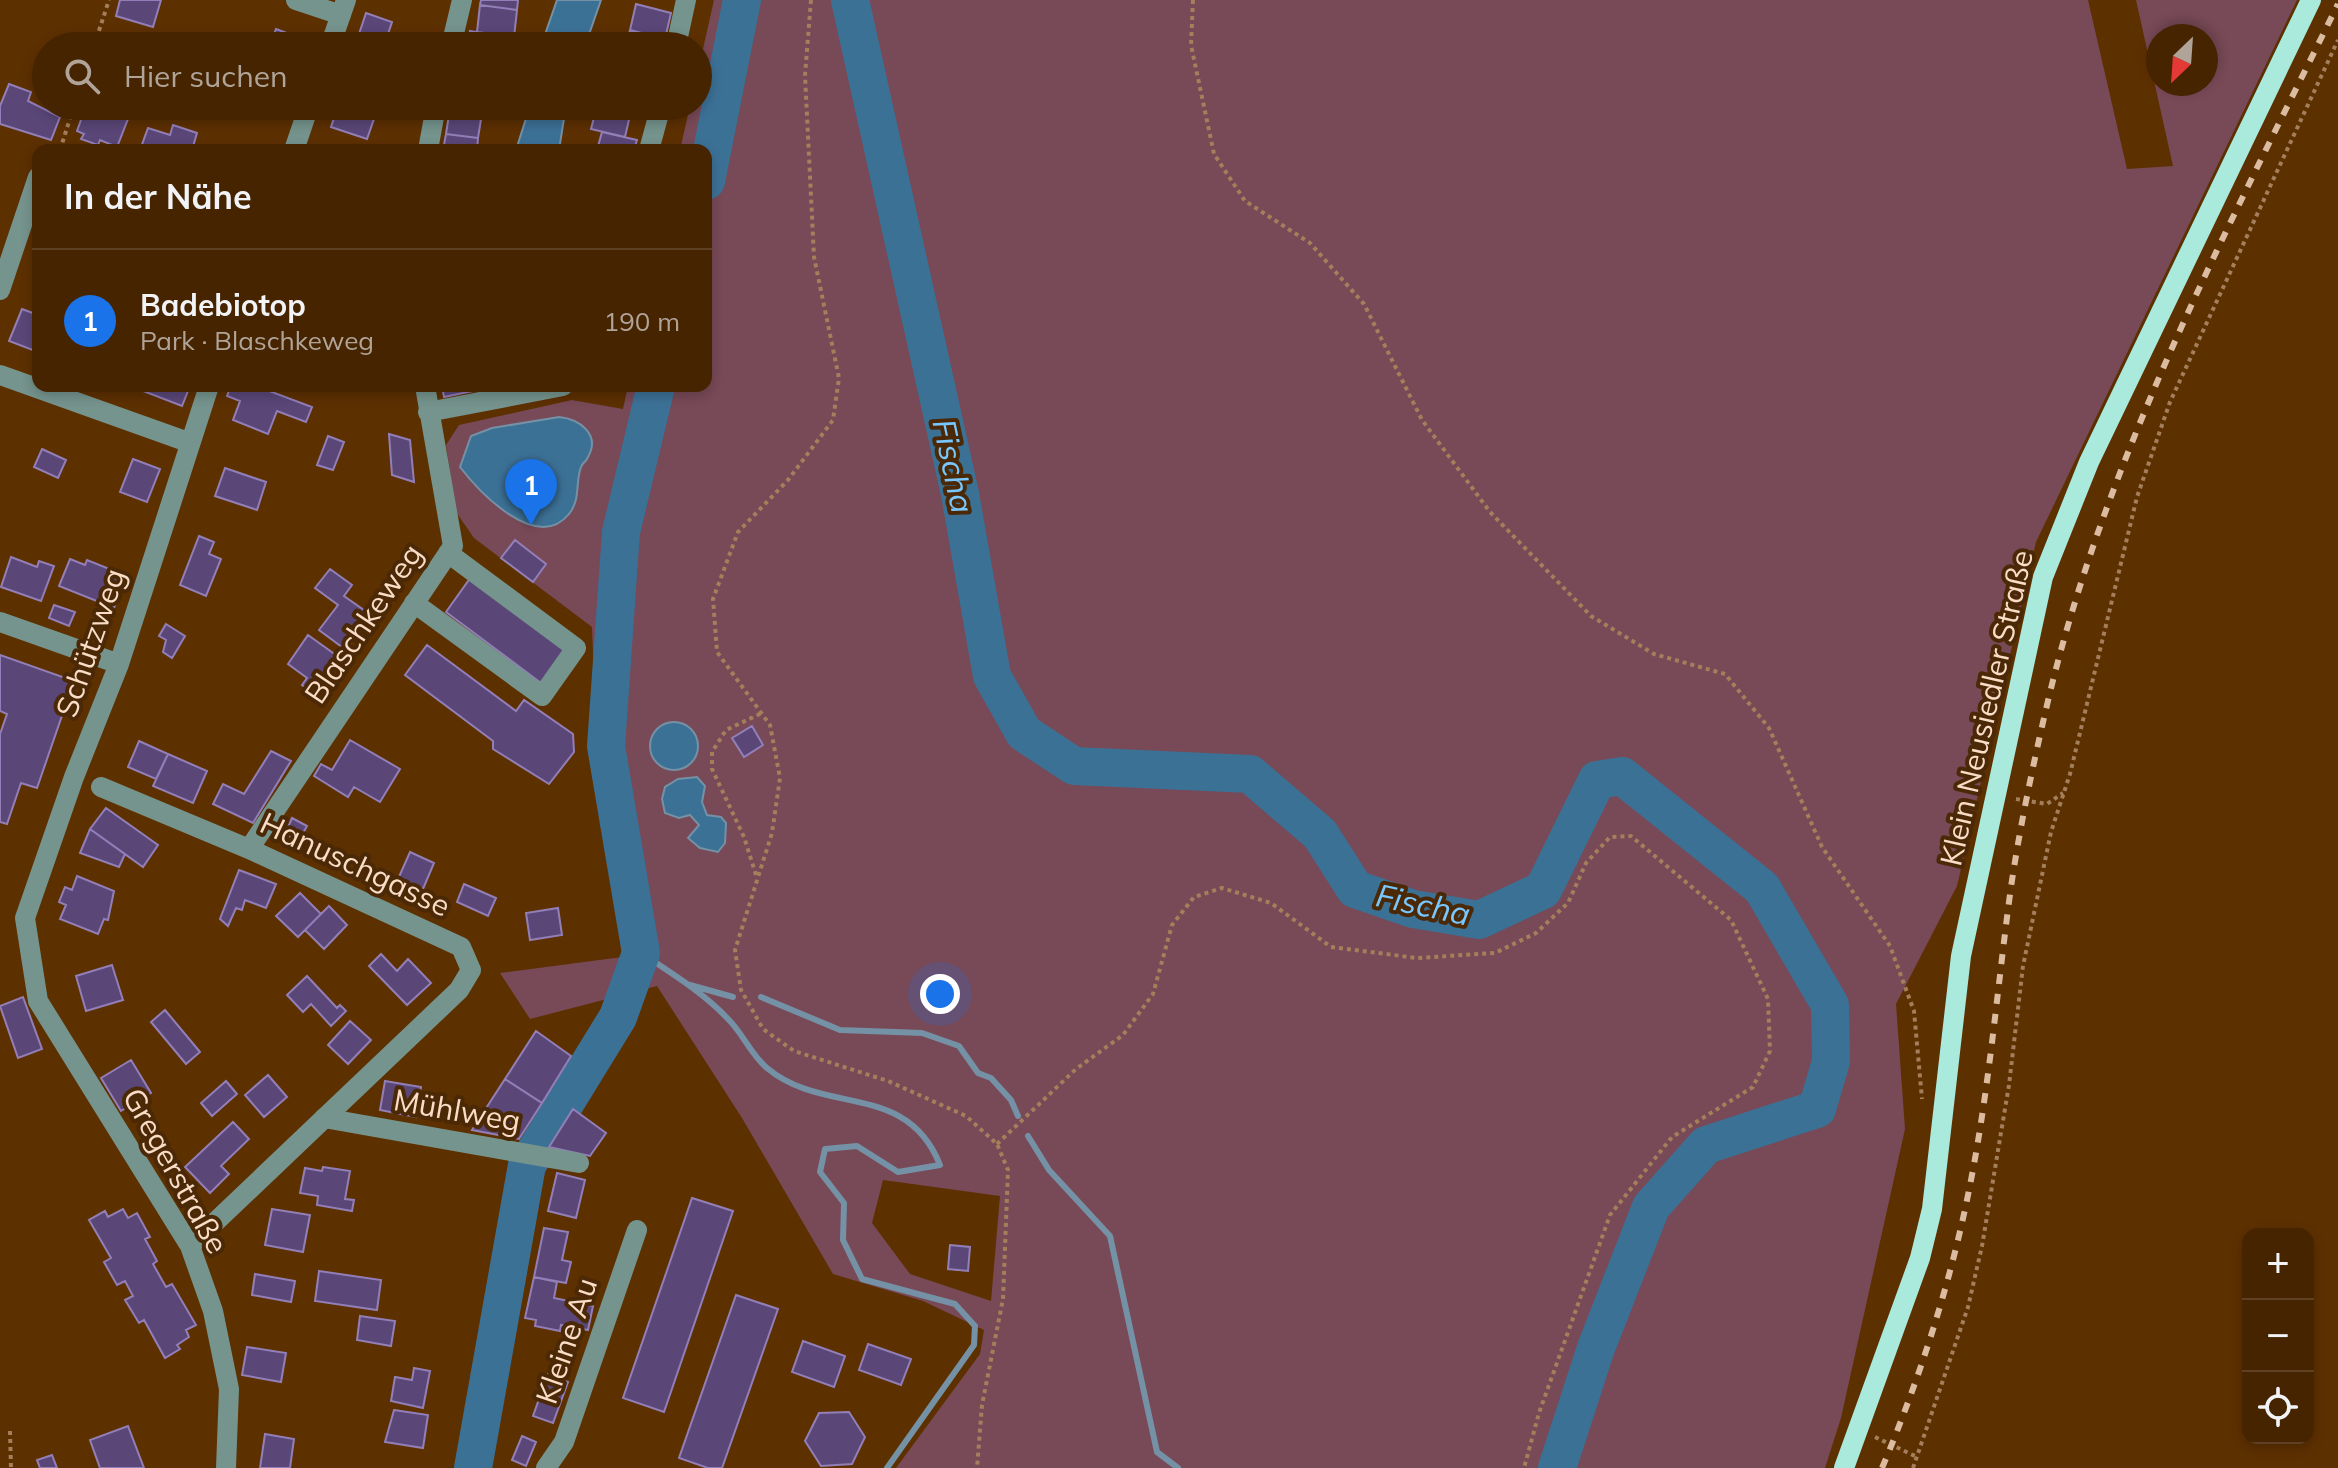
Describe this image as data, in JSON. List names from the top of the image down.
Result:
{
  "streets": {
    "main road": ["Klein Neusiedler Straße"],
    "street": [
      "Blaschkeweg",
      "Schützweg",
      "Hanuschgasse",
      "Mühlweg",
      "Gregerstraße",
      "Kleine Au"
    ]
  },
  "crossings": [
    ["Blaschkeweg", "Hanuschgasse"],
    ["Schützweg", "Gregerstraße"],
    ["Hanuschgasse", "Mühlweg"],
    ["Hanuschgasse", "Gregerstraße"]
  ],
  "water": ["Fischa"],
  "north": "bottom left",
  "page": {
    "search": "Hier suchen",
    "heading": "In der Nähe",
    "list": [
      {
        "mark": "1",
        "name": "Badebiotop",
        "note": "Park · Blaschkeweg",
        "value": "190 m"
      }
    ],
    "pins": "1",
    "map_buttons": ["+", "−"]
  }
}
